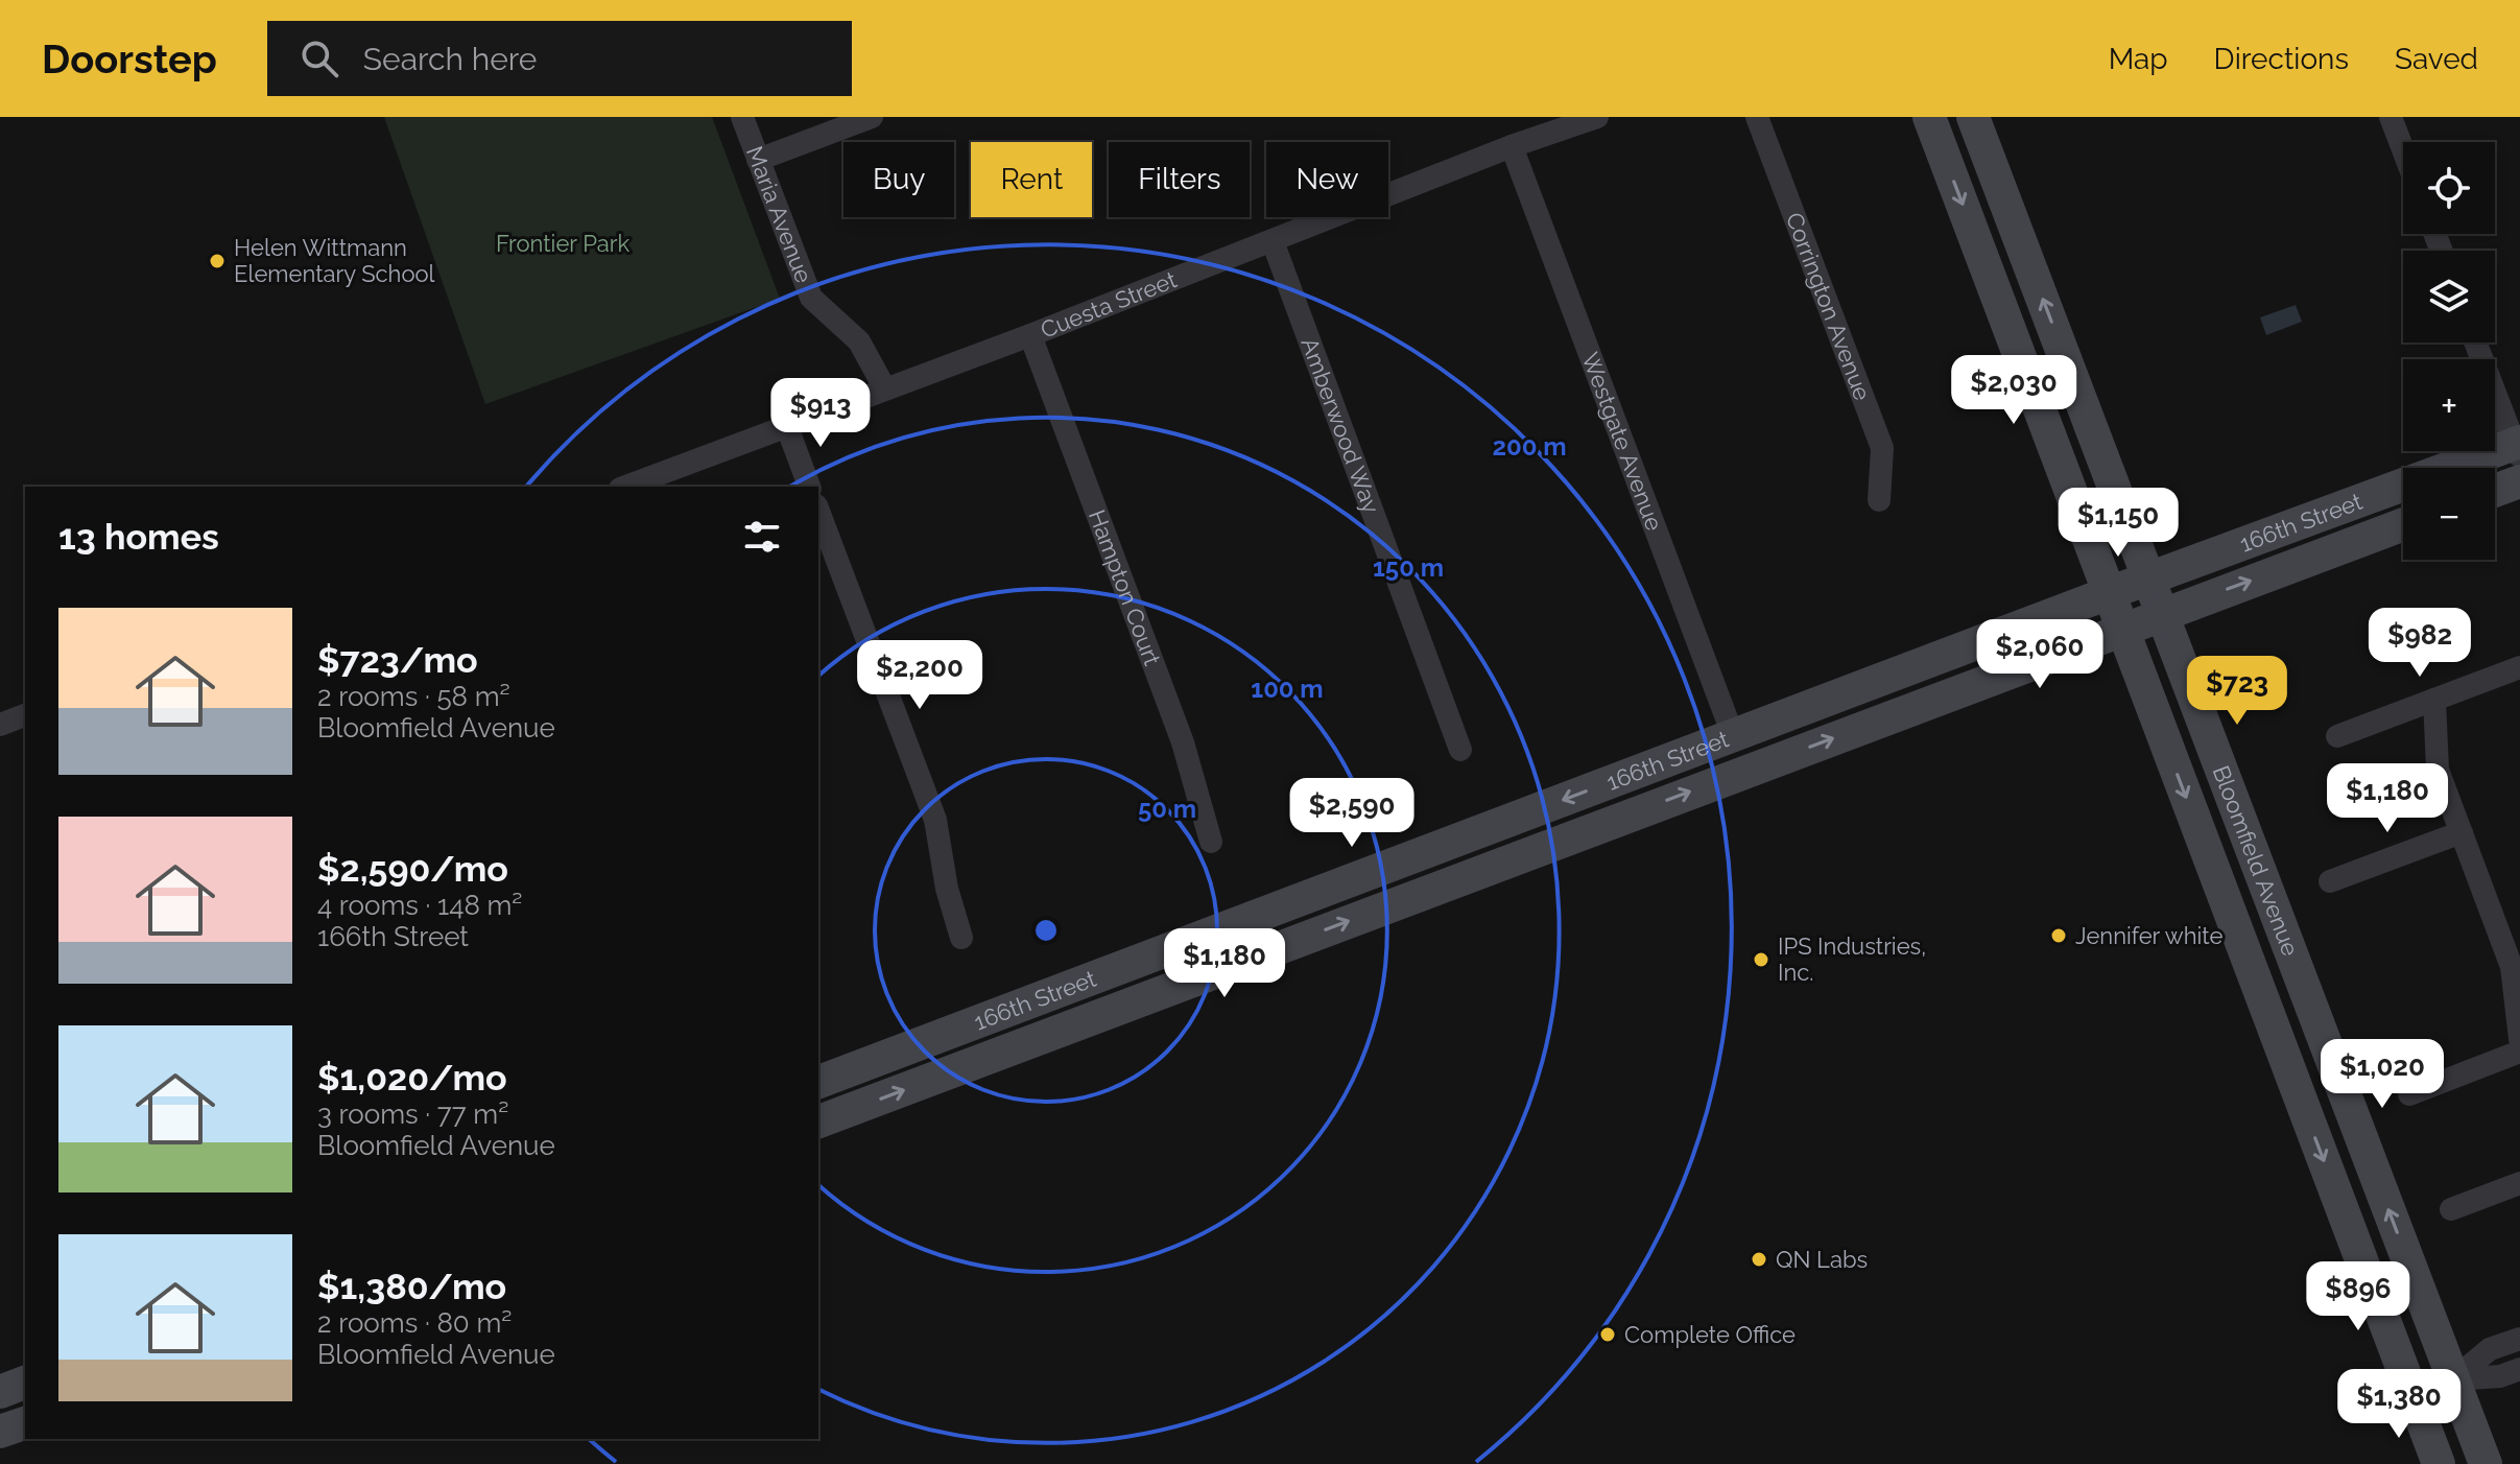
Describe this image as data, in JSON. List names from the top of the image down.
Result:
{
  "streets": {
    "street": [
      "Maria Avenue",
      "Cuesta Street",
      "Corrington Avenue",
      "Amberwood Way",
      "Westgate Avenue",
      "166th Street",
      "Hampton Court",
      "Bloomfield Avenue"
    ]
  },
  "crossings": [
    ["Maria Avenue", "Cuesta Street"],
    ["Cuesta Street", "Amberwood Way"],
    ["Cuesta Street", "Westgate Avenue"],
    ["Cuesta Street", "Hampton Court"],
    ["Westgate Avenue", "166th Street"],
    ["166th Street", "Bloomfield Avenue"]
  ],
  "parks": ["Frontier Park"],
  "places": [
    "Helen Wittmann Elementary School",
    "Jennifer white",
    "IPS Industries, Inc.",
    "QN Labs",
    "Complete Office"
  ],
  "page": {
    "header": "Doorstep",
    "search": "Search here",
    "nav": ["Map", "Directions", "Saved"],
    "map_buttons": ["+", "−"],
    "chip": [
      "Buy",
      "Rent",
      "Filters",
      "New"
    ],
    "price": [
      "$2,030",
      "$913",
      "$1,150",
      "$982",
      "$2,060",
      "$2,200",
      "$723",
      "$1,180",
      "$2,590",
      "$1,180",
      "$1,020",
      "$896",
      "$1,380"
    ],
    "heading": "13 homes",
    "list": [
      {
        "name": "$723/mo",
        "note": "2 rooms · 58 m² · Bloomfield Avenue"
      },
      {
        "name": "$2,590/mo",
        "note": "4 rooms · 148 m² · 166th Street"
      },
      {
        "name": "$1,020/mo",
        "note": "3 rooms · 77 m² · Bloomfield Avenue"
      },
      {
        "name": "$1,380/mo",
        "note": "2 rooms · 80 m² · Bloomfield Avenue"
      }
    ]
  },
  "rings": [
    "200 m",
    "150 m",
    "100 m",
    "50 m"
  ]
}
